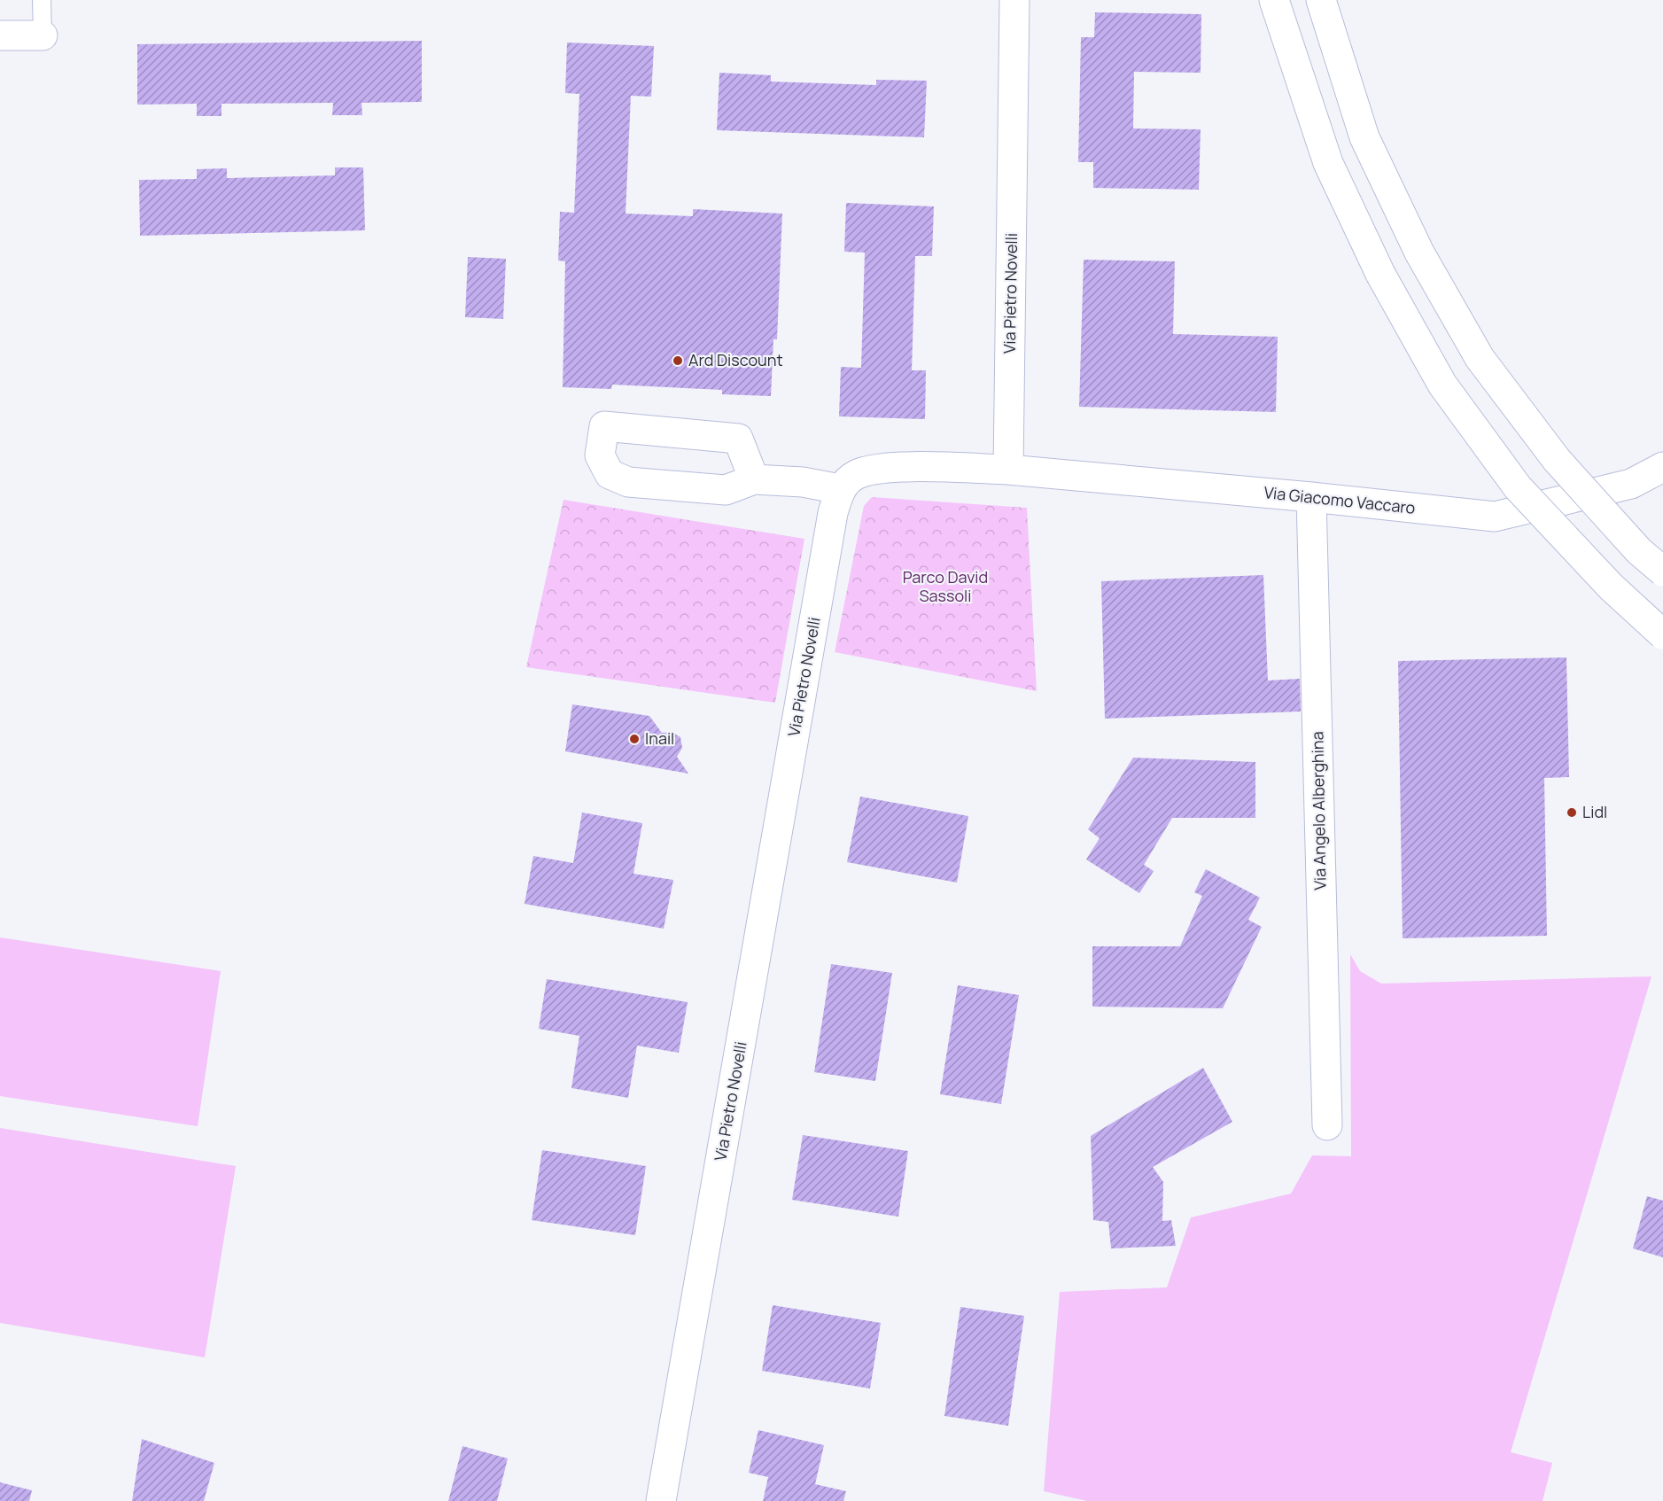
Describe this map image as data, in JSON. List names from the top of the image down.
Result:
{
  "streets": {
    "street": ["Via Pietro Novelli", "Via Giacomo Vaccaro", "Via Angelo Alberghina"]
  },
  "crossings": [
    ["Via Pietro Novelli", "Via Giacomo Vaccaro"],
    ["Via Giacomo Vaccaro", "Via Angelo Alberghina"]
  ],
  "parks": ["Parco David Sassoli"],
  "places": ["Ard Discount", "Inail", "Lidl"]
}
